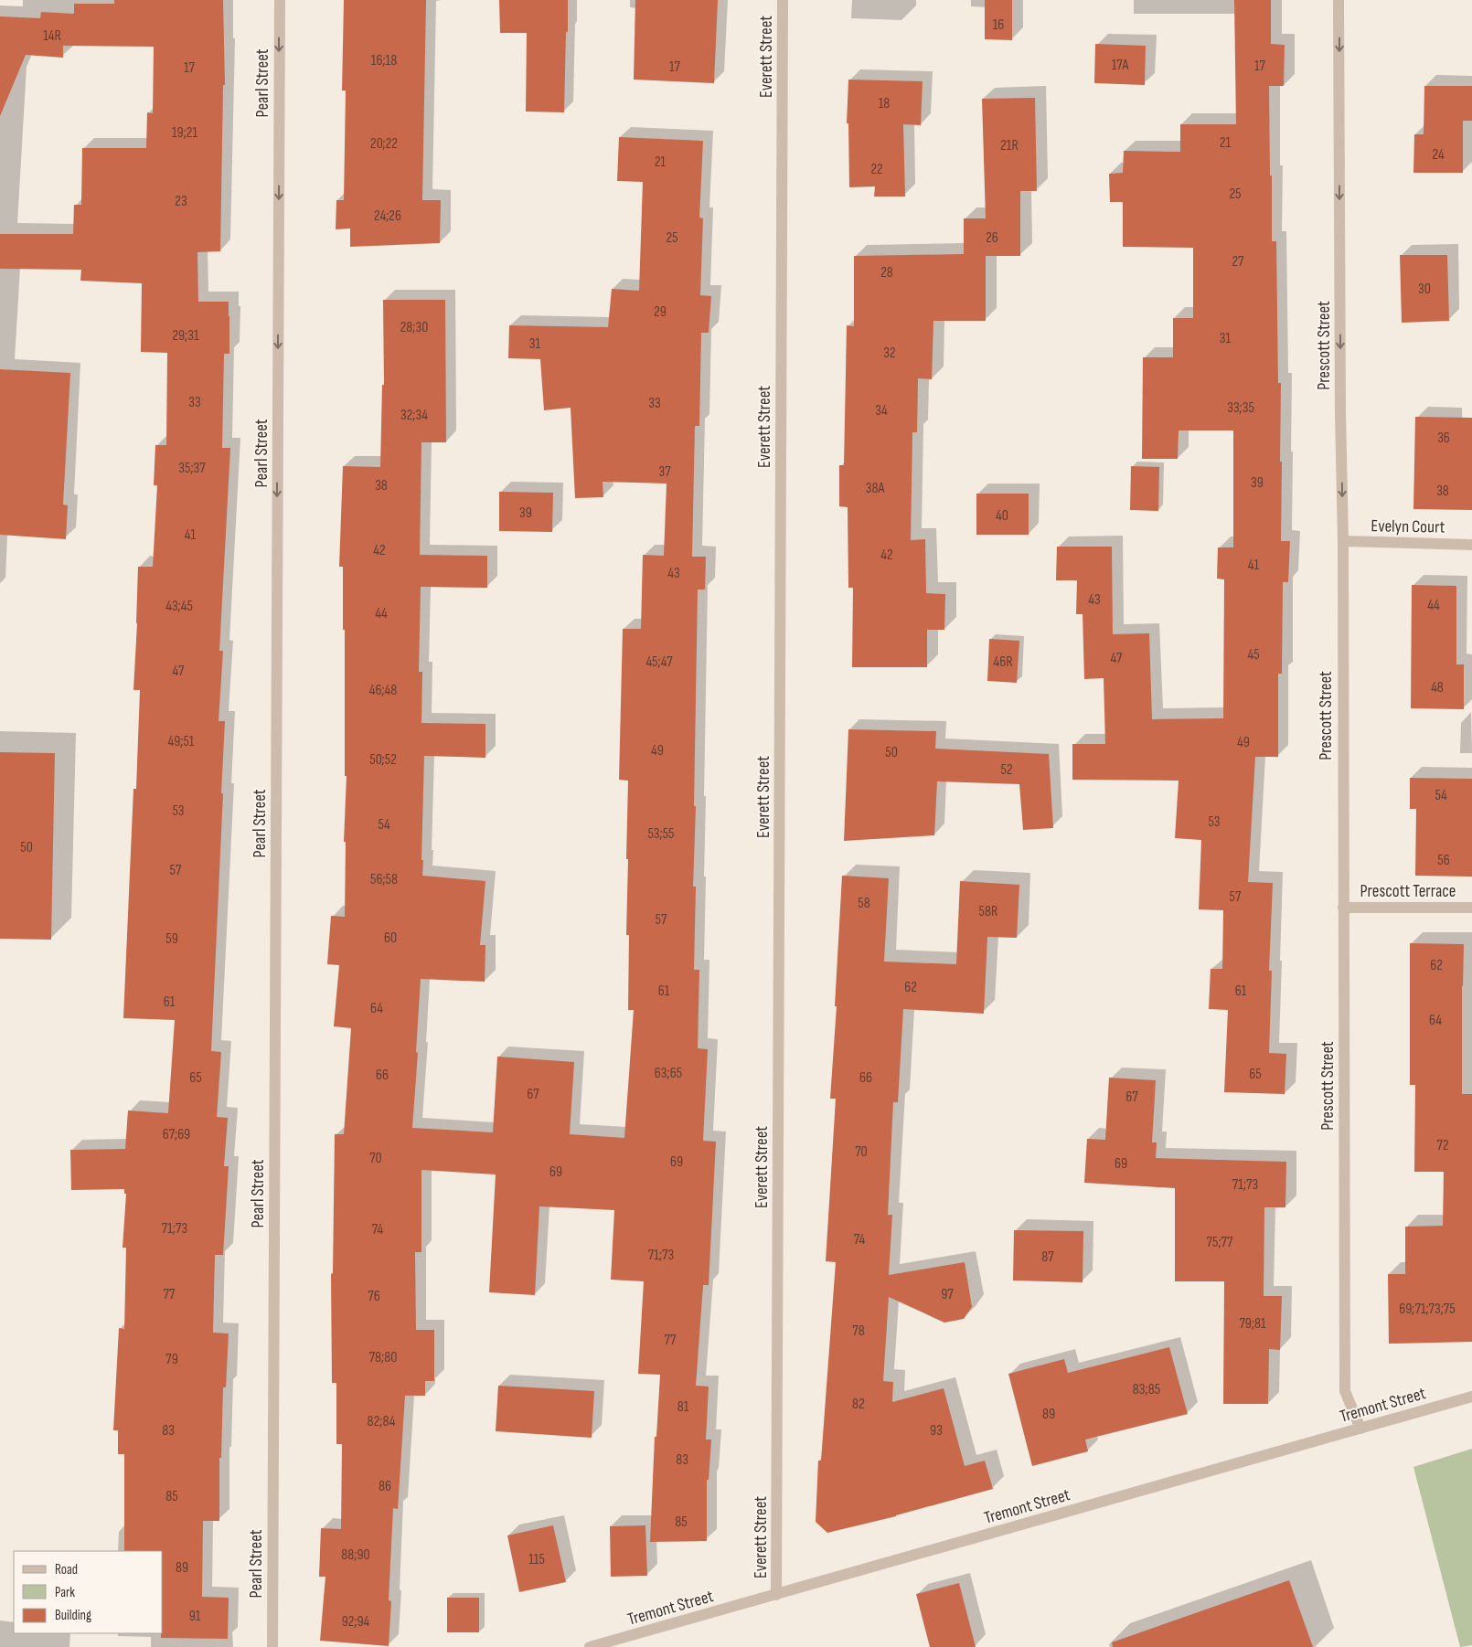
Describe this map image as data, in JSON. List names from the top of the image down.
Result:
{
  "streets": {
    "street": [
      "Everett Street",
      "Pearl Street",
      "Prescott Street",
      "Evelyn Court",
      "Prescott Terrace",
      "Tremont Street"
    ]
  },
  "crossings": [
    ["Everett Street", "Tremont Street"],
    ["Prescott Street", "Evelyn Court"],
    ["Prescott Street", "Prescott Terrace"],
    ["Prescott Street", "Tremont Street"]
  ],
  "one_way": ["Pearl Street", "Prescott Street"],
  "house_numbers": [
    "16",
    "14R",
    "16;18",
    "17A",
    "17",
    "17",
    "17",
    "18",
    "19;21",
    "21",
    "20;22",
    "21R",
    "24",
    "21",
    "22",
    "25",
    "23",
    "24;26",
    "25",
    "26",
    "27",
    "28",
    "30",
    "29",
    "28;30",
    "29;31",
    "31",
    "31",
    "32",
    "33",
    "33",
    "33;35",
    "34",
    "32;34",
    "36",
    "35;37",
    "37",
    "39",
    "38",
    "38A",
    "38",
    "39",
    "40",
    "41",
    "42",
    "42",
    "41",
    "43",
    "43",
    "44",
    "43;45",
    "44",
    "45",
    "47",
    "45;47",
    "46R",
    "47",
    "48",
    "46;48",
    "49;51",
    "49",
    "49",
    "50",
    "50;52",
    "52",
    "54",
    "53",
    "53",
    "54",
    "53;55",
    "50",
    "56",
    "57",
    "56;58",
    "57",
    "58",
    "58R",
    "57",
    "60",
    "59",
    "62",
    "62",
    "61",
    "61",
    "61",
    "64",
    "64",
    "63;65",
    "65",
    "66",
    "65",
    "66",
    "67",
    "67",
    "67;69",
    "72",
    "70",
    "70",
    "69",
    "69",
    "69",
    "71;73",
    "71;73",
    "74",
    "74",
    "75;77",
    "71;73",
    "87",
    "77",
    "97",
    "76",
    "69;71;73;75",
    "79;81",
    "78",
    "77",
    "78;80",
    "79",
    "83;85",
    "82",
    "81",
    "89",
    "82;84",
    "83",
    "93",
    "83",
    "86",
    "85",
    "85",
    "88;90",
    "115",
    "89",
    "91",
    "92;94"
  ],
  "legend": ["Road", "Park", "Building"]
}
